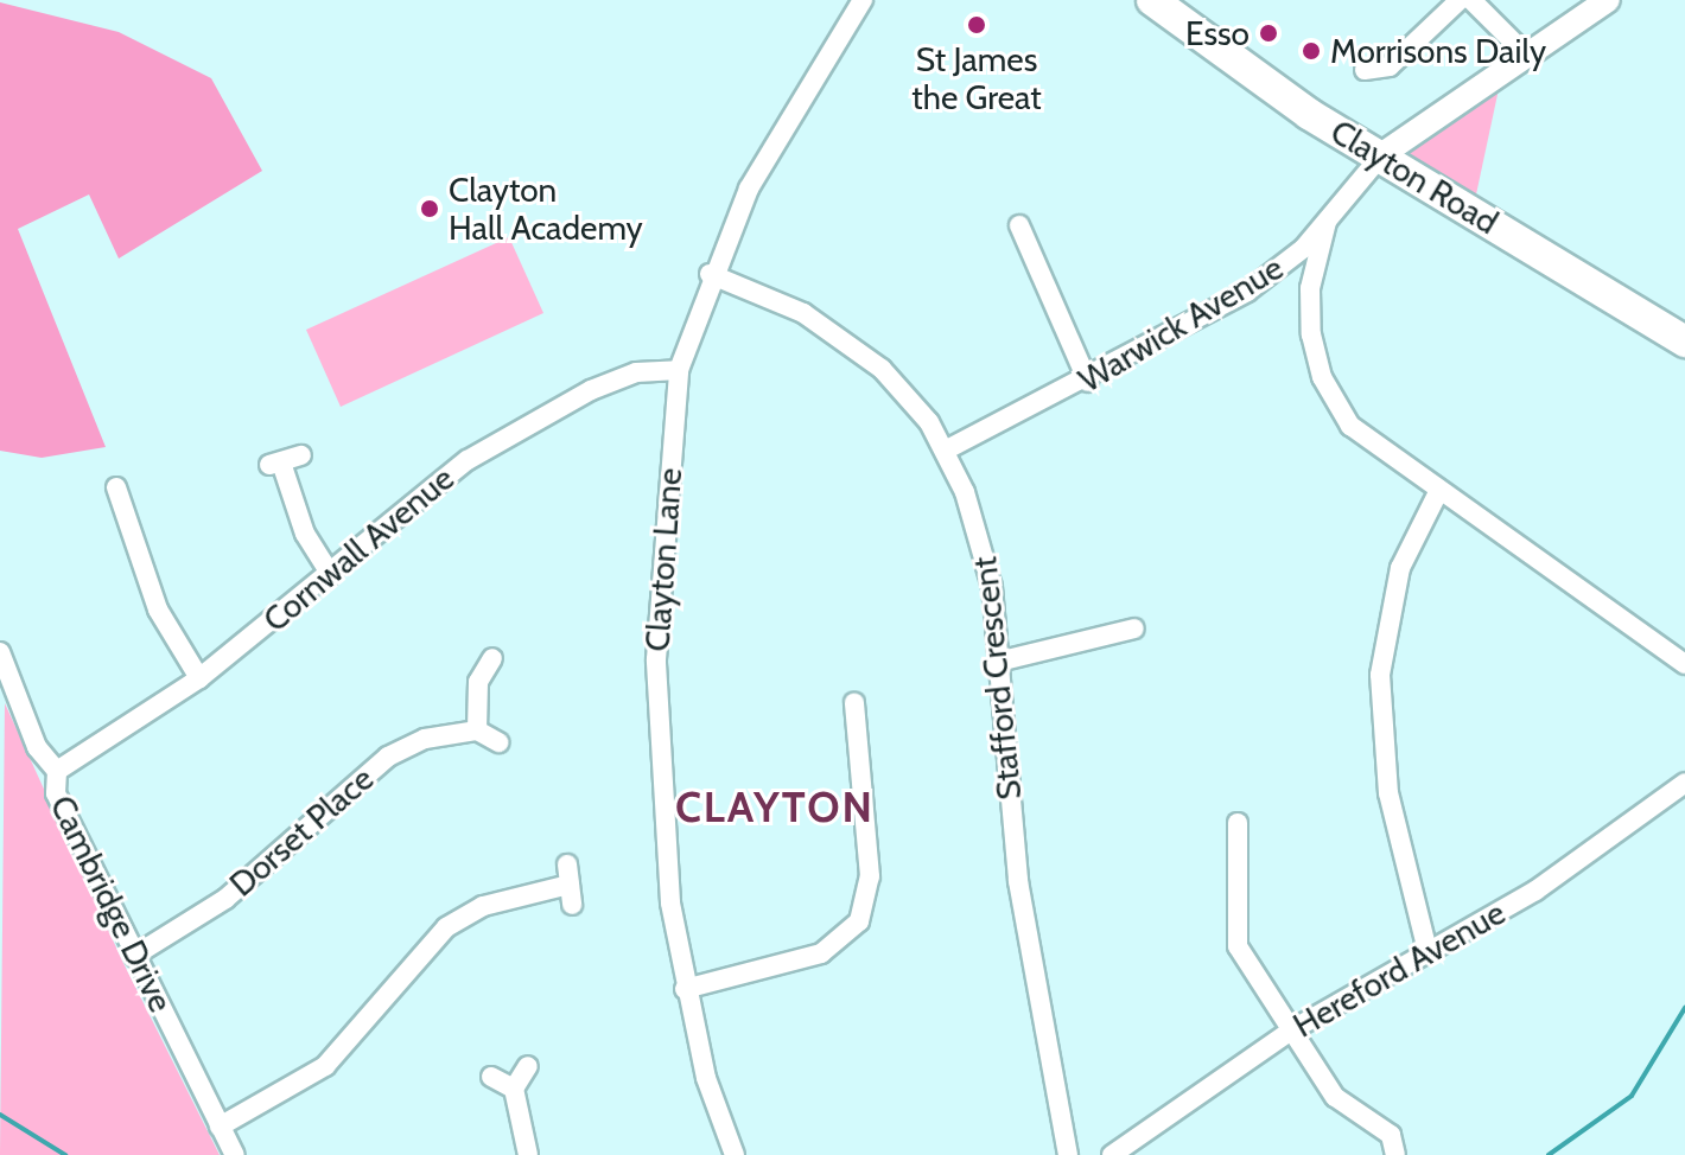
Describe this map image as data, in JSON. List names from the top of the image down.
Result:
{
  "streets": {
    "main road": ["Clayton Road"],
    "street": [
      "Warwick Avenue",
      "Cornwall Avenue",
      "Clayton Lane",
      "Stafford Crescent",
      "Dorset Place",
      "Cambridge Drive",
      "Hereford Avenue"
    ]
  },
  "crossings": [
    ["Clayton Road", "Warwick Avenue"],
    ["Warwick Avenue", "Stafford Crescent"],
    ["Cornwall Avenue", "Clayton Lane"],
    ["Cornwall Avenue", "Cambridge Drive"],
    ["Clayton Lane", "Stafford Crescent"],
    ["Dorset Place", "Cambridge Drive"]
  ],
  "districts": ["CLAYTON"],
  "places": [
    "St James the Great",
    "Esso",
    "Morrisons Daily",
    "Clayton Hall Academy"
  ]
}
